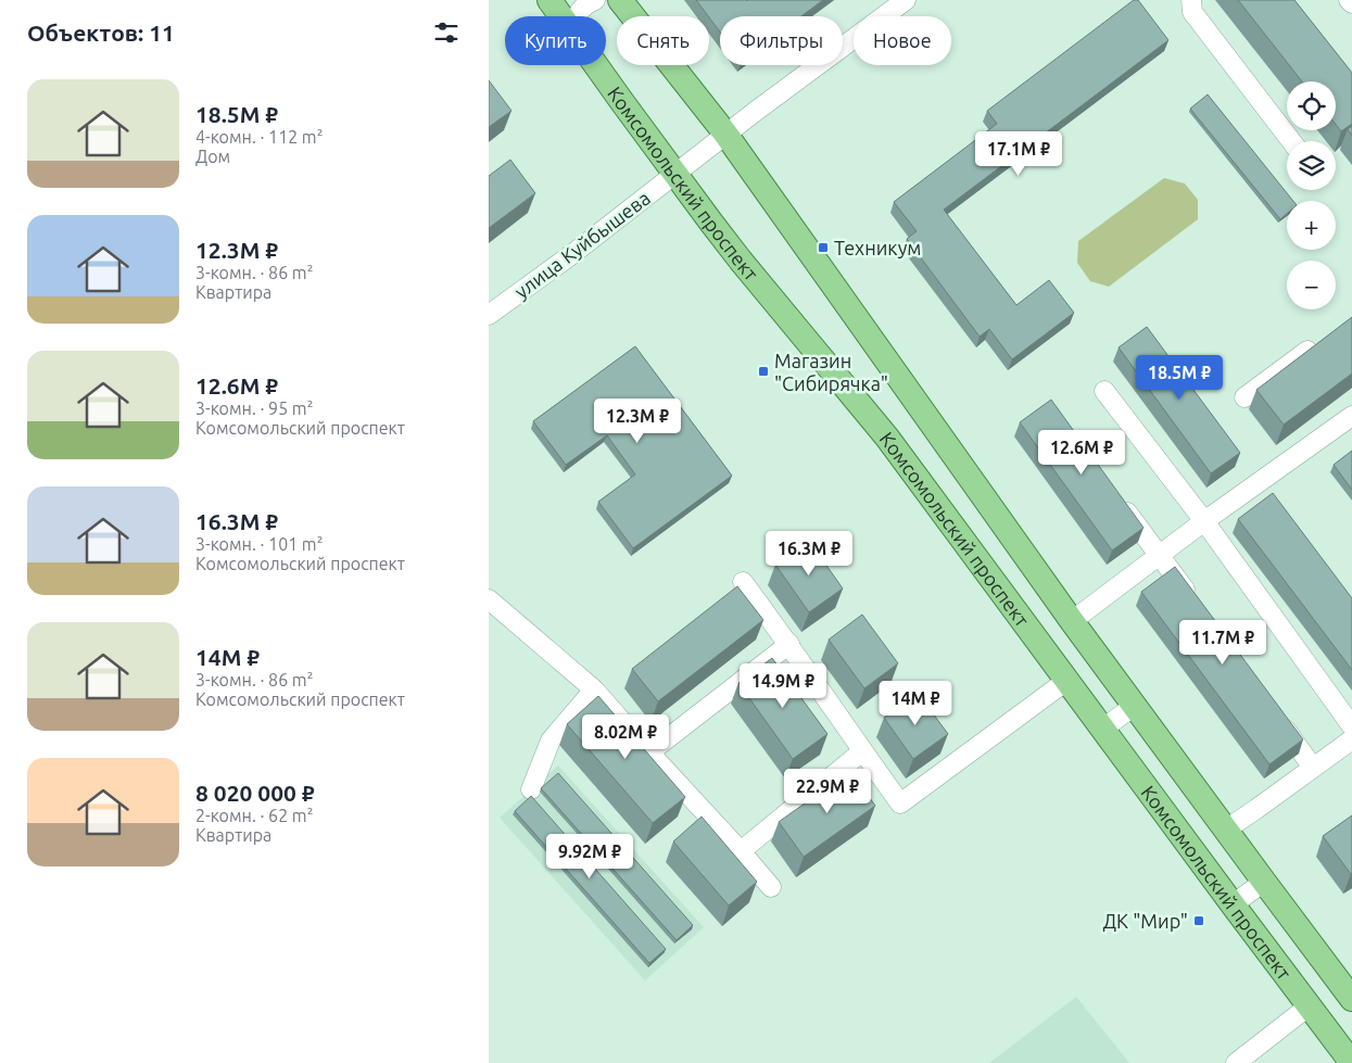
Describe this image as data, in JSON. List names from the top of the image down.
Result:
{
  "streets": {
    "main road": ["Комсомольский проспект"],
    "street": ["улица Куйбышева"]
  },
  "crossings": [
    ["Комсомольский проспект", "улица Куйбышева"]
  ],
  "places": {
    "transit": ["Техникум", "Магазин \"Сибирячка\"", "ДК \"Мир\""]
  },
  "page": {
    "heading": "Объектов: 11",
    "chip": [
      "Купить",
      "Снять",
      "Фильтры",
      "Новое"
    ],
    "list": [
      {
        "name": "18.5M ₽",
        "note": "4-комн. · 112 m² · Дом"
      },
      {
        "name": "12.3M ₽",
        "note": "3-комн. · 86 m² · Квартира"
      },
      {
        "name": "12.6M ₽",
        "note": "3-комн. · 95 m² · Комсомольский проспект"
      },
      {
        "name": "16.3M ₽",
        "note": "3-комн. · 101 m² · Комсомольский проспект"
      },
      {
        "name": "14M ₽",
        "note": "3-комн. · 86 m² · Комсомольский проспект"
      },
      {
        "name": "8 020 000 ₽",
        "note": "2-комн. · 62 m² · Квартира"
      }
    ],
    "map_buttons": ["+", "−"],
    "price": [
      "17.1M ₽",
      "18.5M ₽",
      "12.3M ₽",
      "12.6M ₽",
      "16.3M ₽",
      "11.7M ₽",
      "14.9M ₽",
      "14M ₽",
      "8.02M ₽",
      "22.9M ₽",
      "9.92M ₽"
    ]
  }
}
